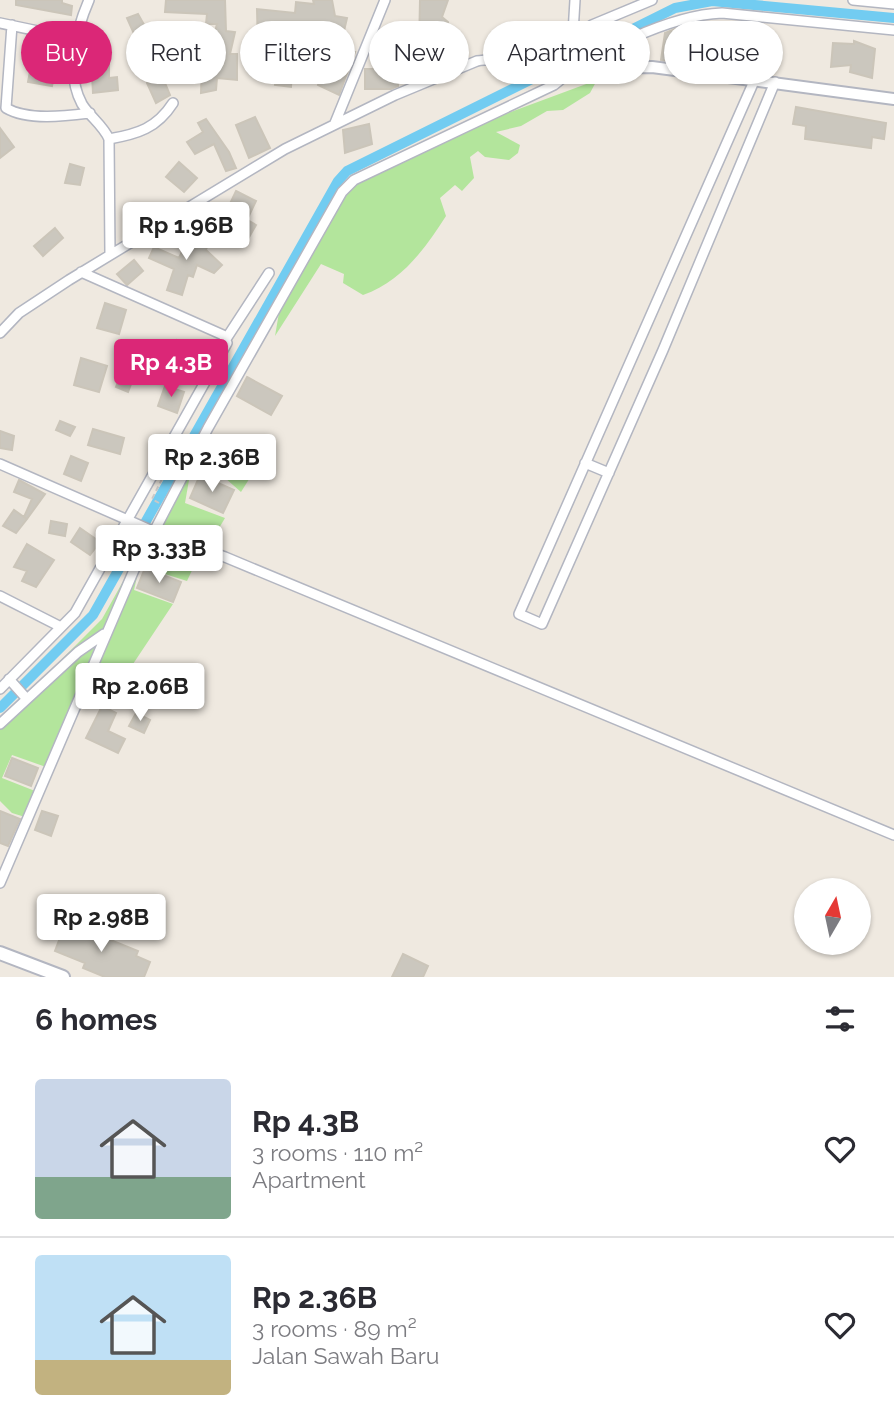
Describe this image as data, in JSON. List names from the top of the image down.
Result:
{
  "north": "top",
  "page": {
    "chip": [
      "Buy",
      "Rent",
      "Filters",
      "New",
      "Apartment",
      "House"
    ],
    "price": [
      "Rp 1.96B",
      "Rp 4.3B",
      "Rp 2.36B",
      "Rp 3.33B",
      "Rp 2.06B",
      "Rp 2.98B"
    ],
    "heading": "6 homes",
    "list": [
      {
        "name": "Rp 4.3B",
        "note": "3 rooms · 110 m² · Apartment"
      },
      {
        "name": "Rp 2.36B",
        "note": "3 rooms · 89 m² · Jalan Sawah Baru"
      }
    ]
  }
}
